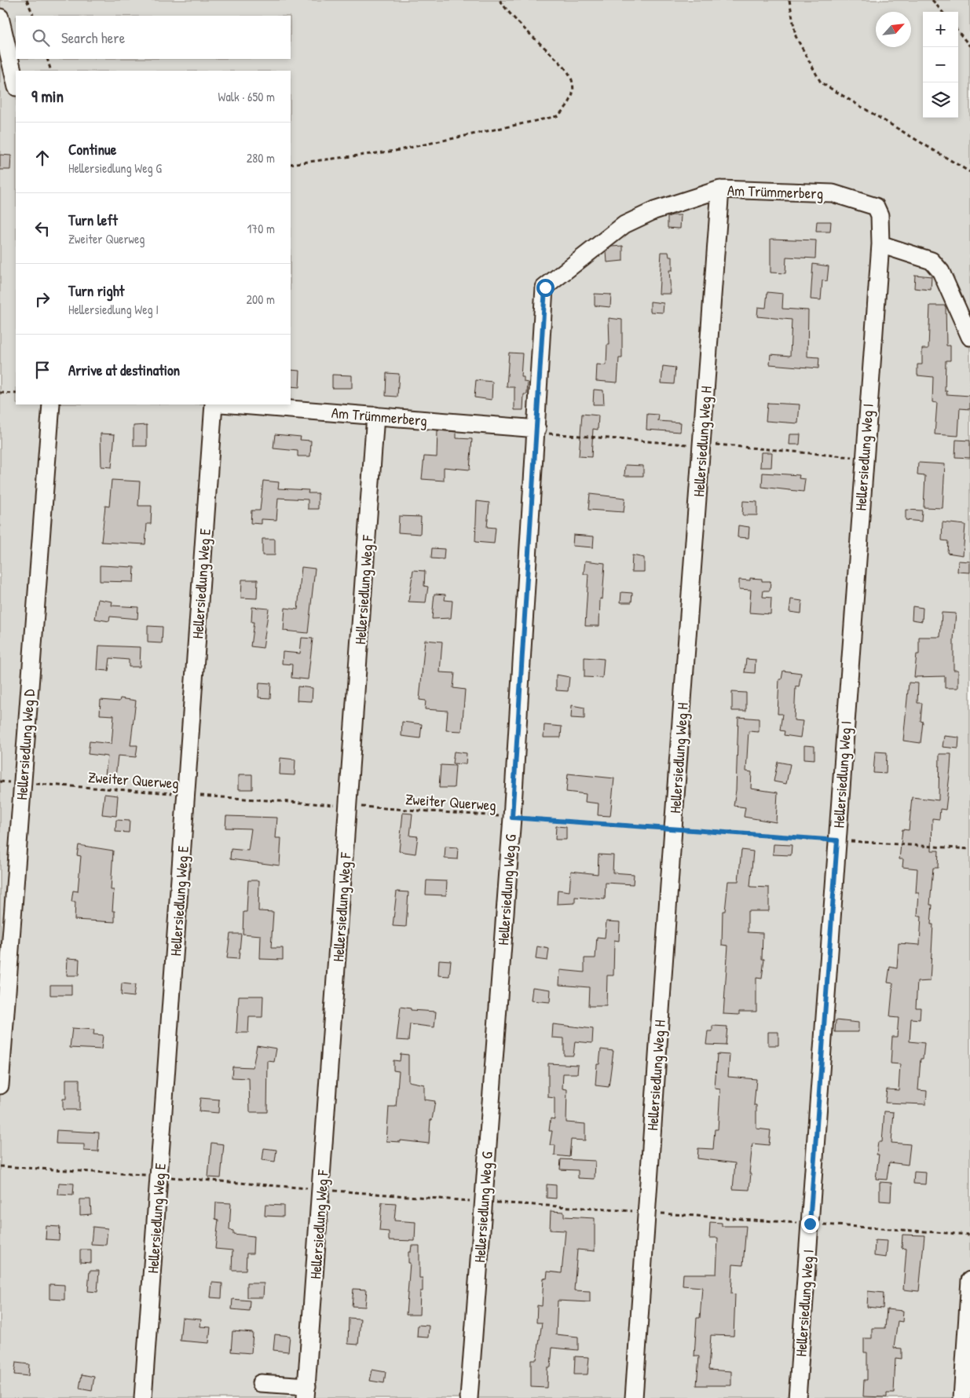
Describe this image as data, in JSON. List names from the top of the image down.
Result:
{
  "streets": {
    "lane": [
      "Am Trümmerberg",
      "Hellersiedlung Weg H",
      "Hellersiedlung Weg I",
      "Hellersiedlung Weg E",
      "Hellersiedlung Weg F",
      "Hellersiedlung Weg D",
      "Hellersiedlung Weg G"
    ],
    "path": ["Zweiter Querweg"]
  },
  "crossings": [
    ["Am Trümmerberg", "Hellersiedlung Weg H"],
    ["Am Trümmerberg", "Hellersiedlung Weg I"],
    ["Am Trümmerberg", "Hellersiedlung Weg F"],
    ["Am Trümmerberg", "Hellersiedlung Weg G"],
    ["Hellersiedlung Weg H", "Zweiter Querweg"],
    ["Hellersiedlung Weg I", "Zweiter Querweg"],
    ["Hellersiedlung Weg E", "Zweiter Querweg"],
    ["Hellersiedlung Weg F", "Zweiter Querweg"],
    ["Hellersiedlung Weg D", "Zweiter Querweg"],
    ["Zweiter Querweg", "Hellersiedlung Weg G"]
  ],
  "north": "top right",
  "page": {
    "map_buttons": ["+", "−"],
    "search": "Search here",
    "heading": ["9 min", "Walk · 650 m"],
    "list": [
      ["Continue", "Hellersiedlung Weg G", "280 m"],
      ["Turn left", "Zweiter Querweg", "170 m"],
      ["Turn right", "Hellersiedlung Weg I", "200 m"],
      "Arrive at destination"
    ]
  }
}
